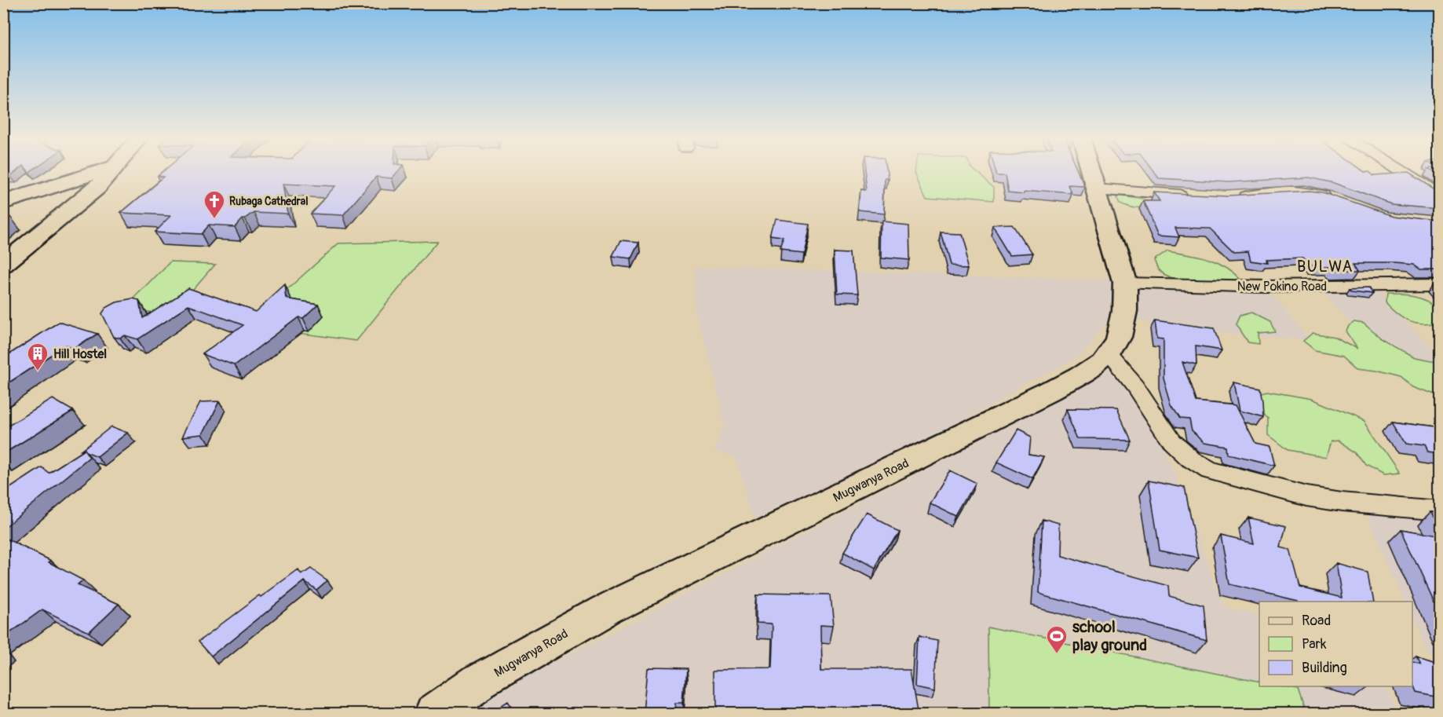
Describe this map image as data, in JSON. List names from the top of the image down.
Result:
{
  "streets": {
    "street": ["New Pokino Road", "Mugwanya Road"]
  },
  "crossings": [
    ["New Pokino Road", "Mugwanya Road"]
  ],
  "districts": ["BULWA"],
  "places": {
    "church": ["Rubaga Cathedral"],
    "building": ["Hill Hostel"],
    "sports": ["school play ground"]
  },
  "legend": ["Road", "Park", "Building"]
}
